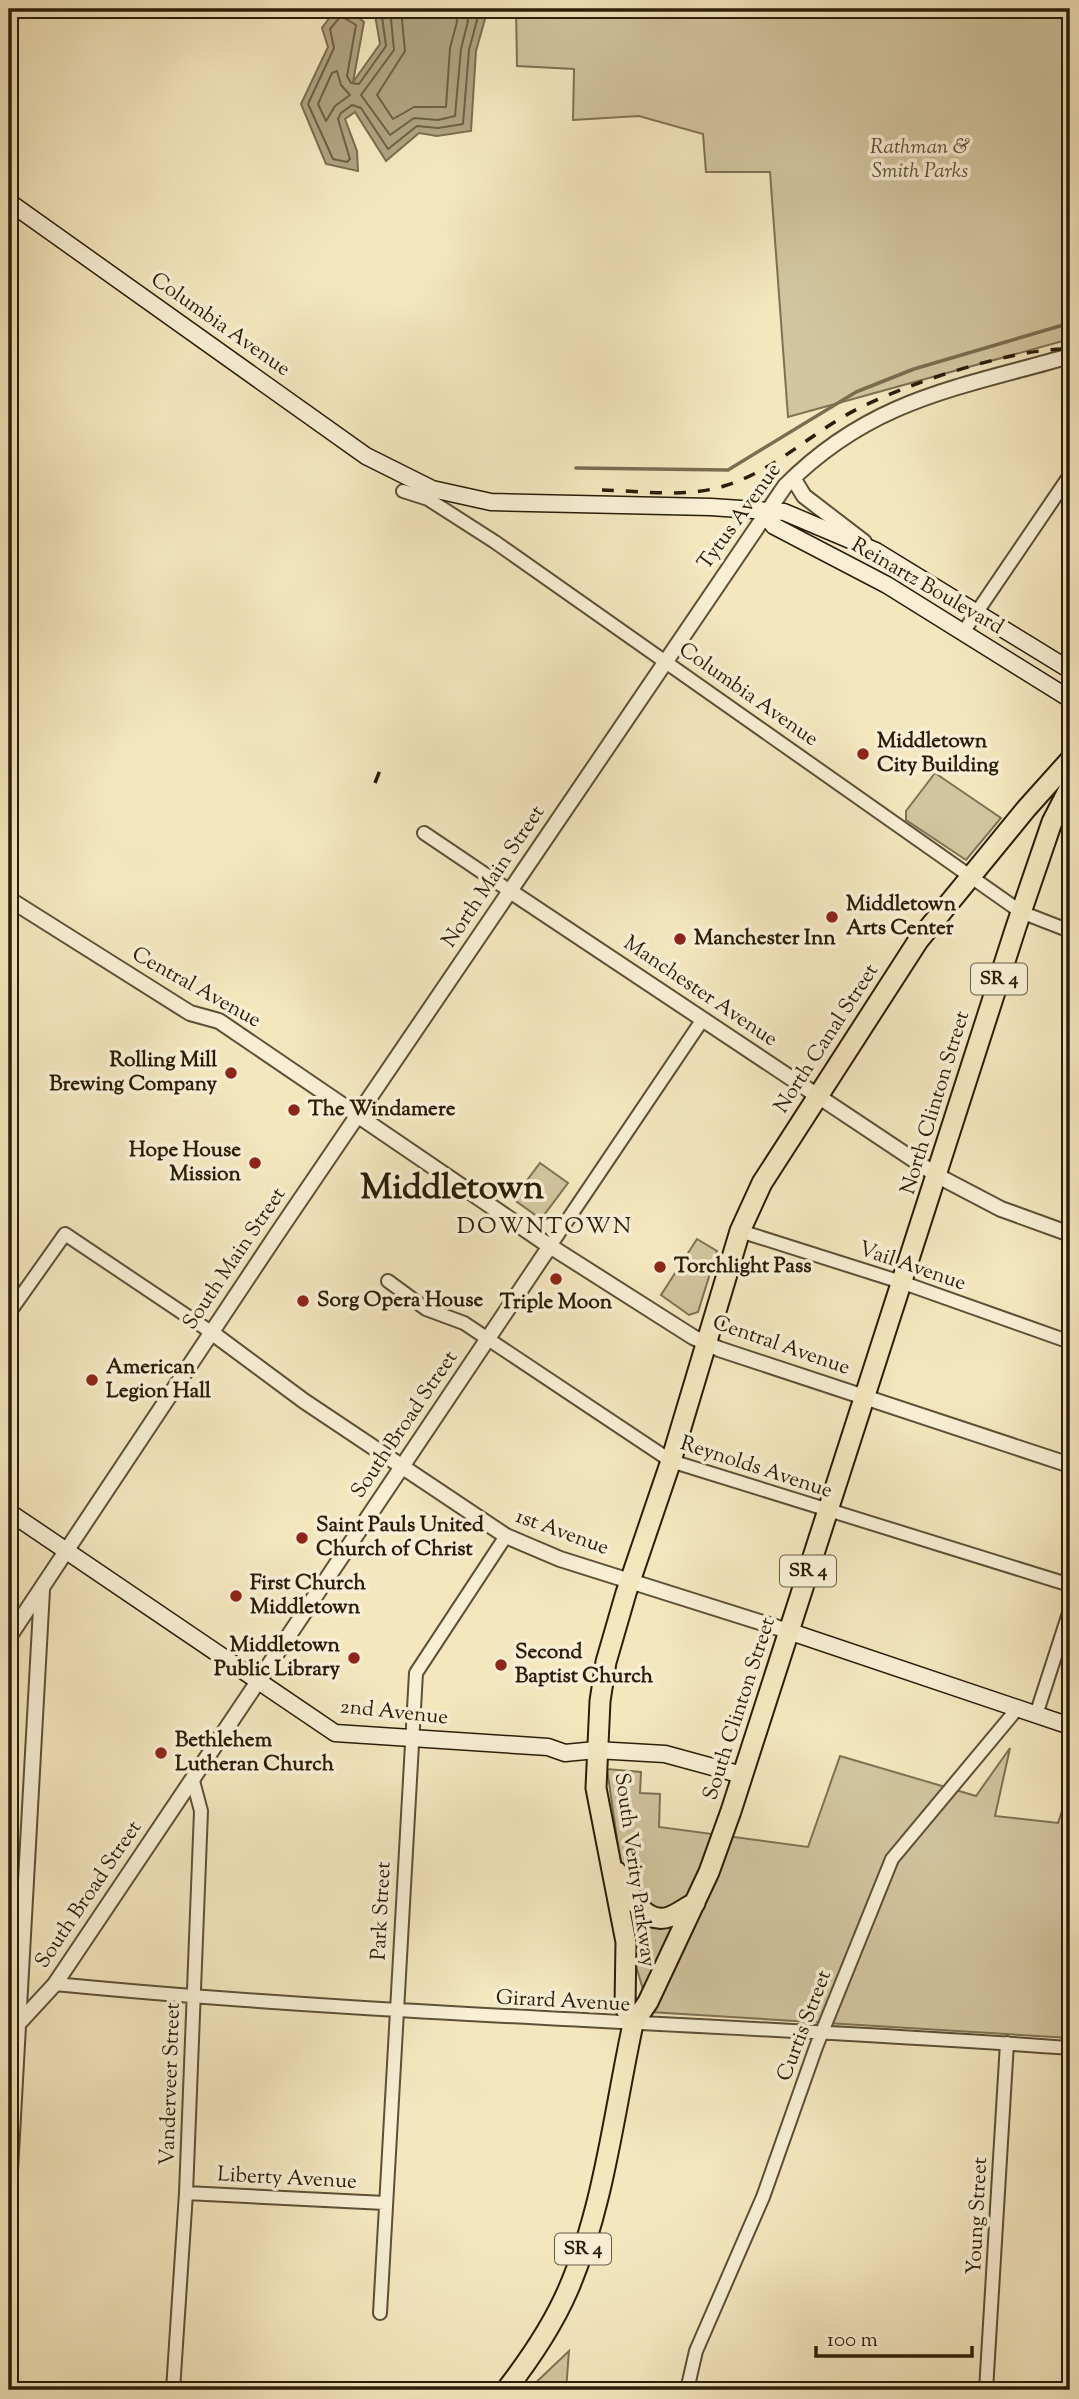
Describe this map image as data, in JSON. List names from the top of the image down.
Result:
{
  "streets": {
    "main road": [
      "Columbia Avenue",
      "Reinartz Boulevard",
      "SR 4",
      "North Canal Street",
      "North Clinton Street",
      "1st Avenue",
      "South Clinton Street",
      "2nd Avenue",
      "South Verity Parkway"
    ],
    "street": [
      "Tytus Avenue",
      "North Main Street",
      "Central Avenue",
      "Manchester Avenue",
      "South Main Street",
      "Vail Avenue",
      "South Broad Street",
      "Reynolds Avenue",
      "Park Street",
      "Girard Avenue",
      "Curtis Street",
      "Vanderveer Street",
      "Liberty Avenue",
      "Young Street"
    ]
  },
  "crossings": [
    ["Columbia Avenue", "Tytus Avenue"],
    ["Columbia Avenue", "Reinartz Boulevard"],
    ["Columbia Avenue", "North Main Street"],
    ["Columbia Avenue", "North Canal Street"],
    ["Columbia Avenue", "North Clinton Street"],
    ["Tytus Avenue", "Reinartz Boulevard"],
    ["Tytus Avenue", "North Main Street"],
    ["North Main Street", "Central Avenue"],
    ["North Main Street", "Manchester Avenue"],
    ["North Main Street", "South Main Street"],
    ["Central Avenue", "North Canal Street"],
    ["Central Avenue", "North Clinton Street"],
    ["Central Avenue", "South Main Street"],
    ["Central Avenue", "South Broad Street"],
    ["Central Avenue", "South Clinton Street"],
    ["Central Avenue", "South Verity Parkway"],
    ["Manchester Avenue", "North Canal Street"],
    ["Manchester Avenue", "North Clinton Street"],
    ["Manchester Avenue", "South Broad Street"],
    ["North Canal Street", "Vail Avenue"],
    ["North Canal Street", "South Verity Parkway"],
    ["North Clinton Street", "Vail Avenue"],
    ["North Clinton Street", "South Clinton Street"],
    ["South Main Street", "1st Avenue"],
    ["South Main Street", "2nd Avenue"],
    ["South Broad Street", "Reynolds Avenue"],
    ["South Broad Street", "1st Avenue"],
    ["South Broad Street", "2nd Avenue"],
    ["South Broad Street", "Girard Avenue"],
    ["South Broad Street", "Vanderveer Street"],
    ["Reynolds Avenue", "South Clinton Street"],
    ["Reynolds Avenue", "South Verity Parkway"],
    ["1st Avenue", "South Clinton Street"],
    ["1st Avenue", "South Verity Parkway"],
    ["1st Avenue", "Park Street"],
    ["1st Avenue", "Curtis Street"],
    ["South Clinton Street", "2nd Avenue"],
    ["South Clinton Street", "South Verity Parkway"],
    ["South Clinton Street", "Girard Avenue"],
    ["2nd Avenue", "South Verity Parkway"],
    ["2nd Avenue", "Park Street"],
    ["South Verity Parkway", "Girard Avenue"],
    ["Park Street", "Girard Avenue"],
    ["Park Street", "Liberty Avenue"],
    ["Girard Avenue", "Curtis Street"],
    ["Girard Avenue", "Vanderveer Street"],
    ["Girard Avenue", "Young Street"],
    ["Vanderveer Street", "Liberty Avenue"]
  ],
  "districts": ["Middletown", "DOWNTOWN"],
  "parks": ["Rathman & Smith Parks"],
  "places": [
    "Middletown City Building",
    "Middletown Arts Center",
    "Manchester Inn",
    "Rolling Mill Brewing Company",
    "The Windamere",
    "Hope House Mission",
    "Torchlight Pass",
    "Triple Moon",
    "Sorg Opera House",
    "American Legion Hall",
    "Saint Pauls United Church of Christ",
    "First Church Middletown",
    "Middletown Public Library",
    "Second Baptist Church",
    "Bethlehem Lutheran Church"
  ],
  "scale_bar": "100 m"
}
